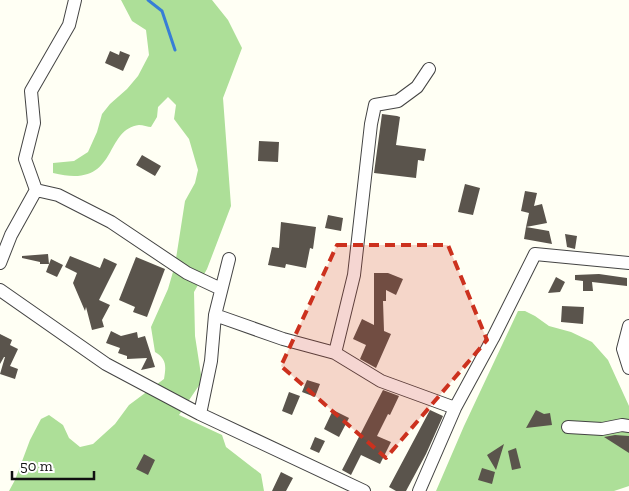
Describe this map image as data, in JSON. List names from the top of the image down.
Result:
{
  "scale_bar": "50 m"
}
